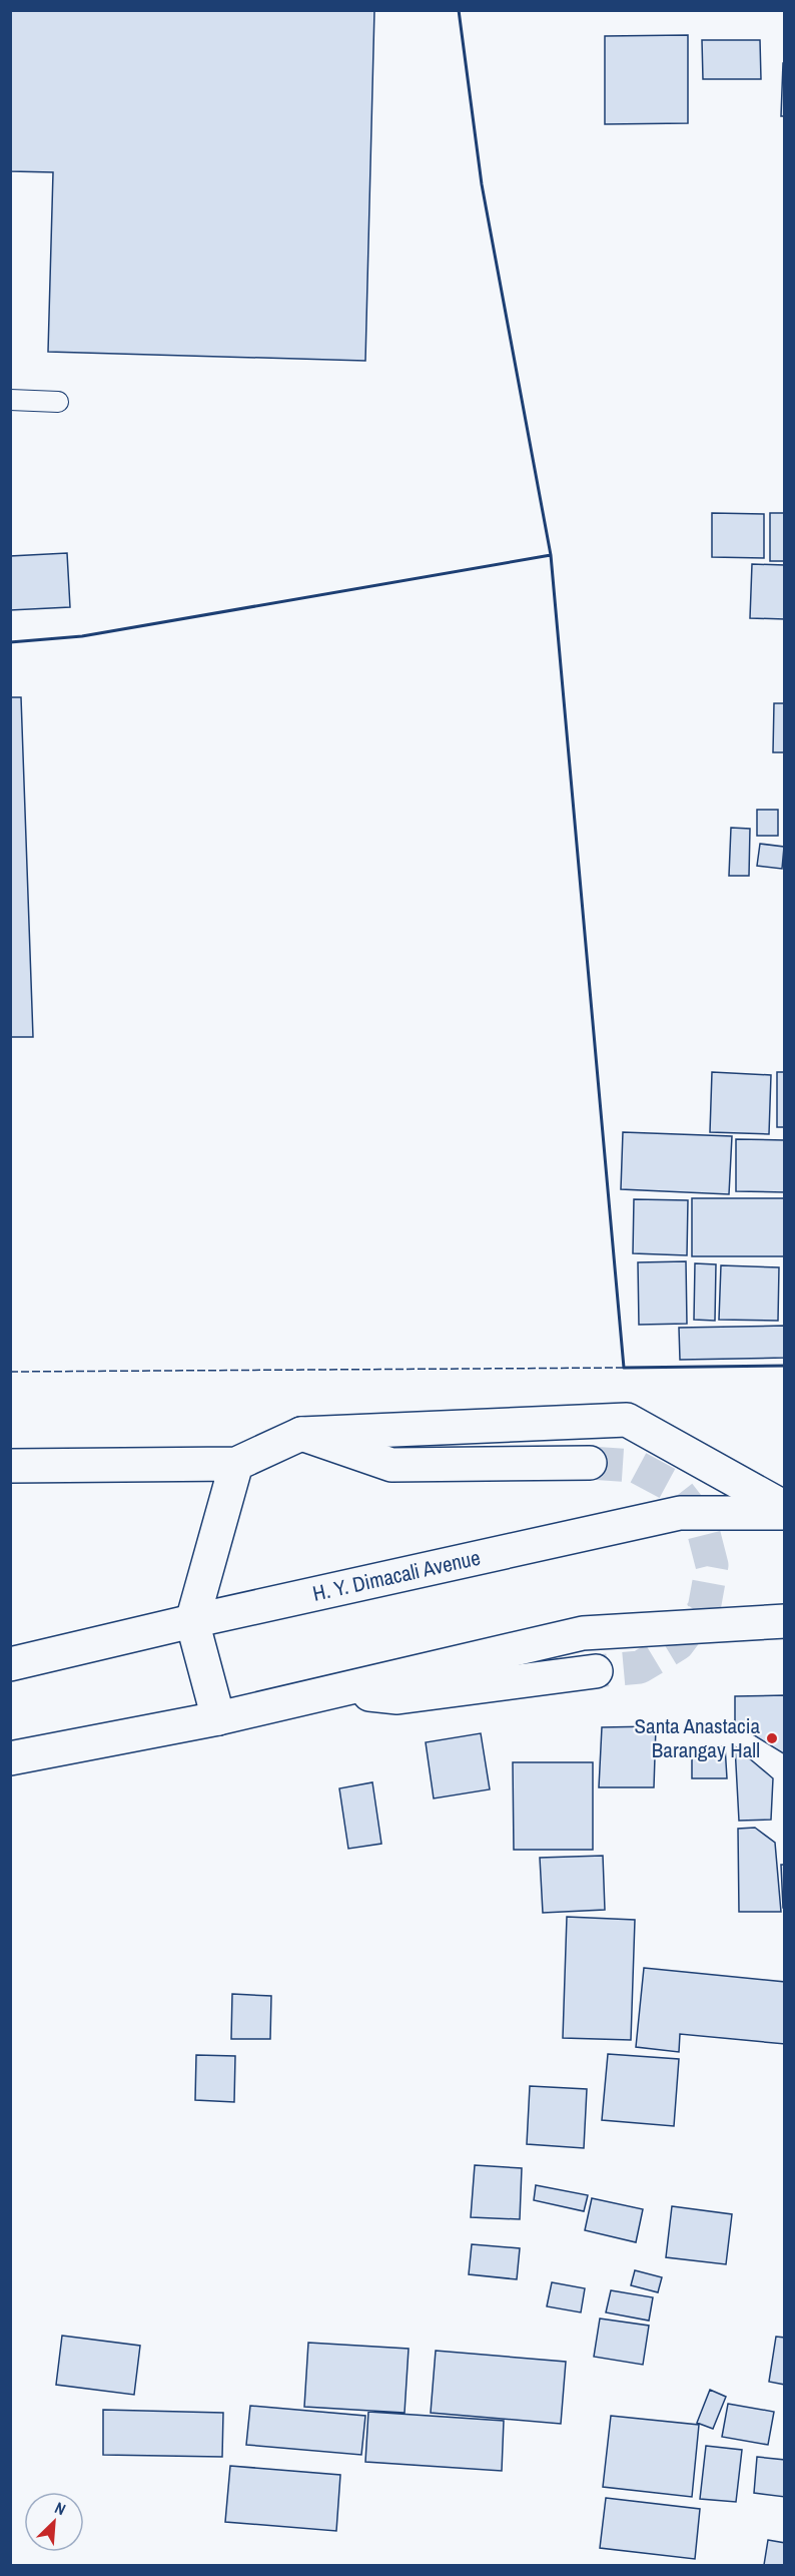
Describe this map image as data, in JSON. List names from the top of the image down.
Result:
{
  "streets": {
    "street": ["H. Y. Dimacali Avenue"]
  },
  "places": ["Santa Anastacia Barangay Hall"],
  "north": "top right"
}
